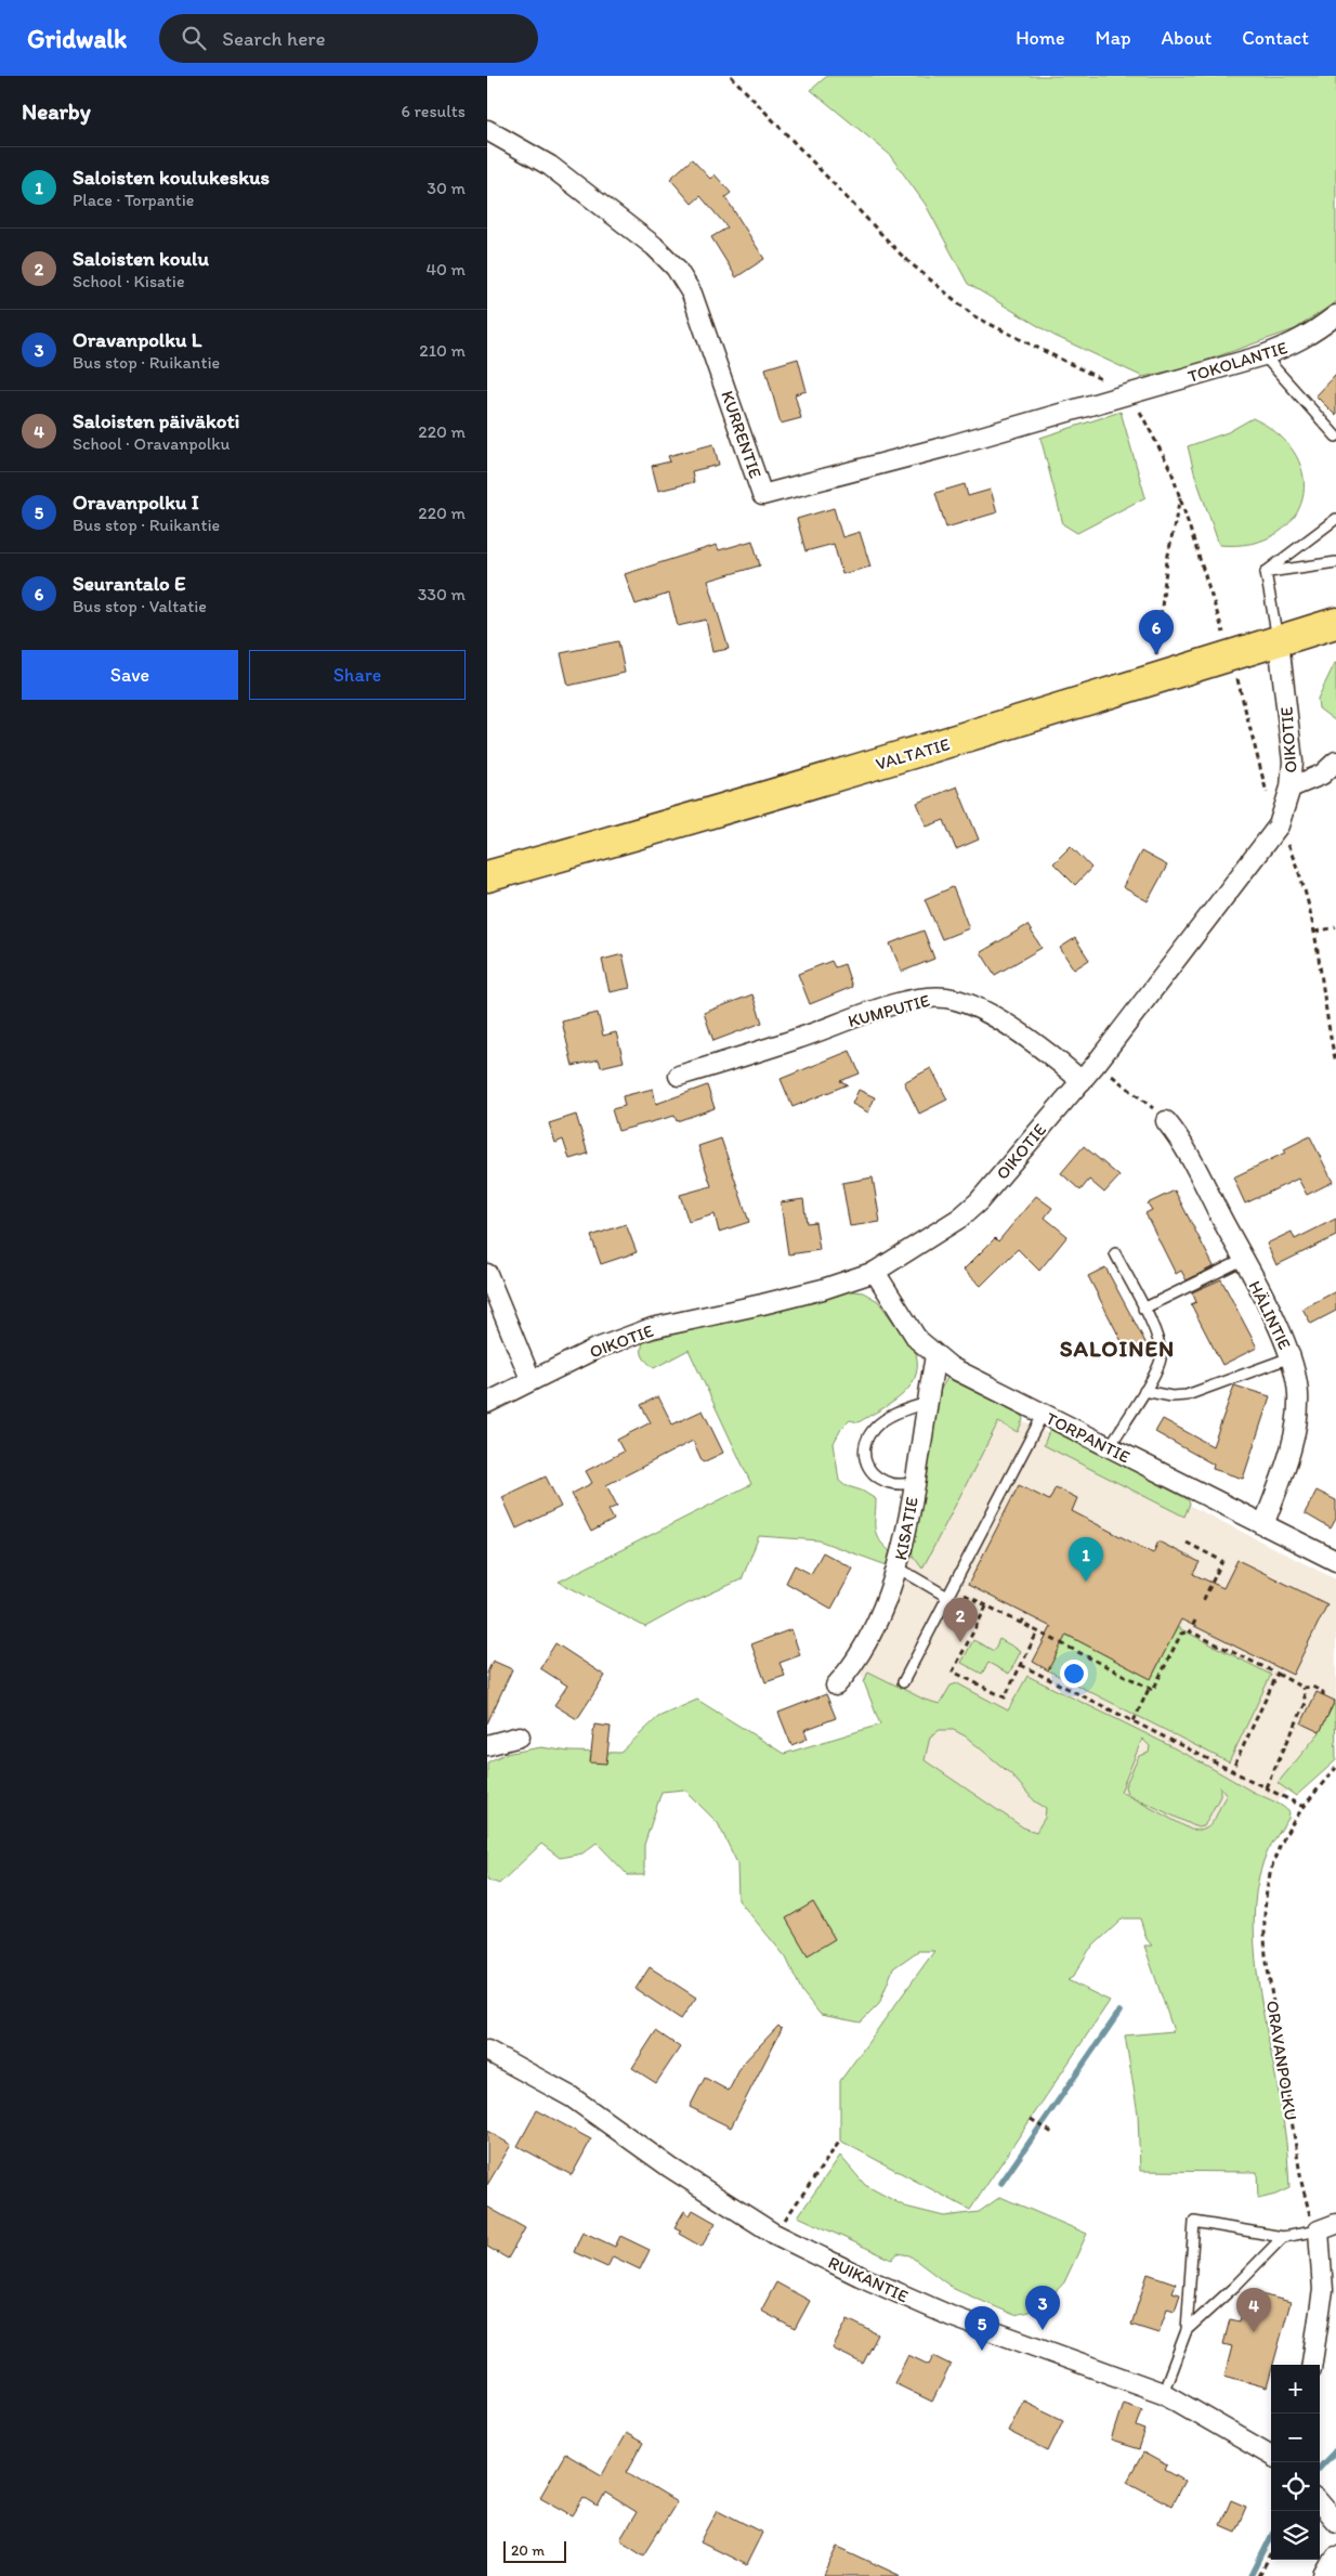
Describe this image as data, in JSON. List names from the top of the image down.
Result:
{
  "streets": {
    "highway": ["VALTATIE"],
    "street": [
      "TOKOLANTIE",
      "KURRENTIE",
      "OIKOTIE",
      "KUMPUTIE",
      "HÄLINTIE",
      "TORPANTIE",
      "KISATIE",
      "RUIKANTIE"
    ],
    "path": ["ORAVANPOLKU"]
  },
  "crossings": [
    ["TOKOLANTIE", "KURRENTIE"],
    ["OIKOTIE", "VALTATIE"],
    ["OIKOTIE", "KUMPUTIE"],
    ["OIKOTIE", "TORPANTIE"],
    ["HÄLINTIE", "TORPANTIE"],
    ["TORPANTIE", "KISATIE"]
  ],
  "districts": ["SALOINEN"],
  "scale_bar": "20 m",
  "page": {
    "header": "Gridwalk",
    "search": "Search here",
    "nav": [
      "Home",
      "Map",
      "About",
      "Contact"
    ],
    "heading": ["Nearby", "6 results"],
    "list": [
      {
        "mark": "1",
        "name": "Saloisten koulukeskus",
        "note": "Place · Torpantie",
        "value": "30 m"
      },
      {
        "mark": "2",
        "name": "Saloisten koulu",
        "note": "School · Kisatie",
        "value": "40 m"
      },
      {
        "mark": "3",
        "name": "Oravanpolku L",
        "note": "Bus stop · Ruikantie",
        "value": "210 m"
      },
      {
        "mark": "4",
        "name": "Saloisten päiväkoti",
        "note": "School · Oravanpolku",
        "value": "220 m"
      },
      {
        "mark": "5",
        "name": "Oravanpolku I",
        "note": "Bus stop · Ruikantie",
        "value": "220 m"
      },
      {
        "mark": "6",
        "name": "Seurantalo E",
        "note": "Bus stop · Valtatie",
        "value": "330 m"
      }
    ],
    "pins": [
      "6",
      "1",
      "2",
      "3",
      "4",
      "5"
    ],
    "buttons": ["Save", "Share"],
    "map_buttons": ["+", "−"],
    "scale": "20 m"
  }
}
